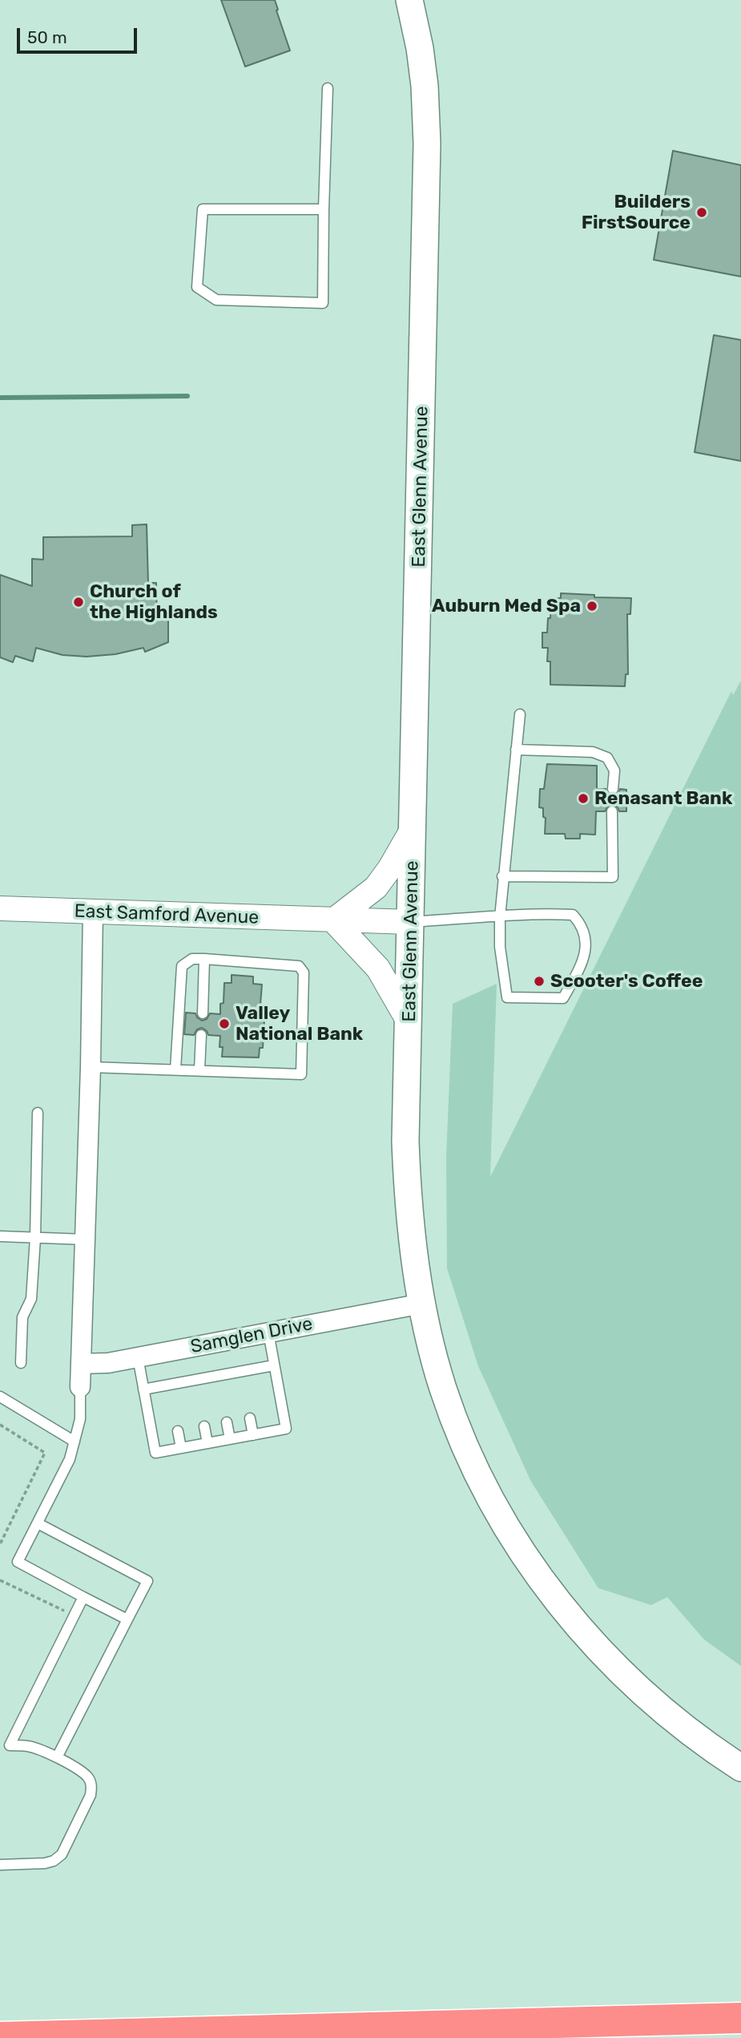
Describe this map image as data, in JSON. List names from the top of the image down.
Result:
{
  "streets": {
    "main road": ["East Glenn Avenue"],
    "street": ["East Samford Avenue", "Samglen Drive"]
  },
  "crossings": [
    ["East Glenn Avenue", "East Samford Avenue"],
    ["East Glenn Avenue", "Samglen Drive"]
  ],
  "places": [
    "Builders FirstSource",
    "Church of the Highlands",
    "Auburn Med Spa",
    "Renasant Bank",
    "Scooter's Coffee",
    "Valley National Bank"
  ],
  "scale_bar": "50 m"
}
